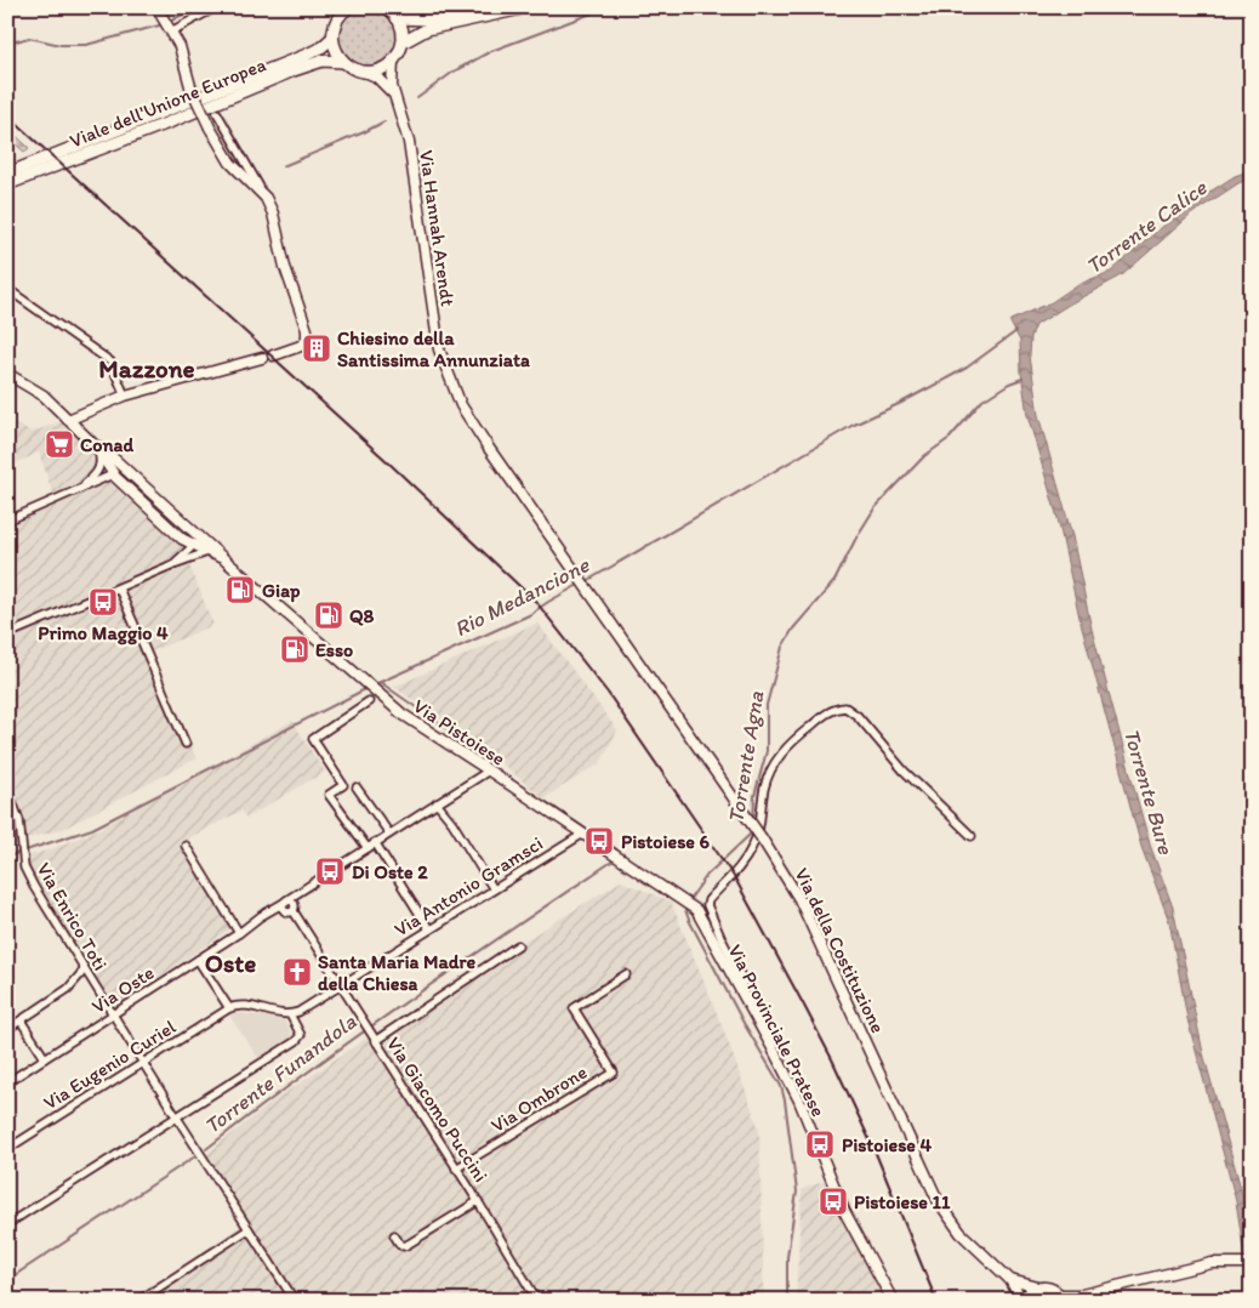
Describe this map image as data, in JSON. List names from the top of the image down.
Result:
{
  "streets": {
    "main road": ["Viale dell'Unione Europea"],
    "street": [
      "Via Hannah Arendt",
      "Via Pistoiese",
      "Via Antonio Gramsci",
      "Via Enrico Toti",
      "Via della Costituzione",
      "Via Oste",
      "Via Provinciale Pratese",
      "Via Eugenio Curiel",
      "Via Ombrone",
      "Via Giacomo Puccini"
    ]
  },
  "crossings": [
    ["Via Hannah Arendt", "Via della Costituzione"],
    ["Via Pistoiese", "Via Antonio Gramsci"],
    ["Via Pistoiese", "Via Oste"],
    ["Via Pistoiese", "Via Provinciale Pratese"],
    ["Via Antonio Gramsci", "Via Giacomo Puccini"],
    ["Via Enrico Toti", "Via Oste"],
    ["Via Enrico Toti", "Via Eugenio Curiel"],
    ["Via Oste", "Via Giacomo Puccini"],
    ["Via Ombrone", "Via Giacomo Puccini"]
  ],
  "districts": ["Mazzone", "Oste"],
  "water": [
    "Torrente Calice",
    "Rio Medancione",
    "Torrente Agna",
    "Torrente Bure",
    "Torrente Funandola"
  ],
  "places": {
    "building": ["Chiesino della Santissima Annunziata"],
    "supermarket": ["Conad"],
    "fuel station": ["Giap", "Q8", "Esso"],
    "bus stop": [
      "Primo Maggio 4",
      "Pistoiese 6",
      "Di Oste 2",
      "Pistoiese 4",
      "Pistoiese 11"
    ],
    "church": ["Santa Maria Madre della Chiesa"]
  }
}
